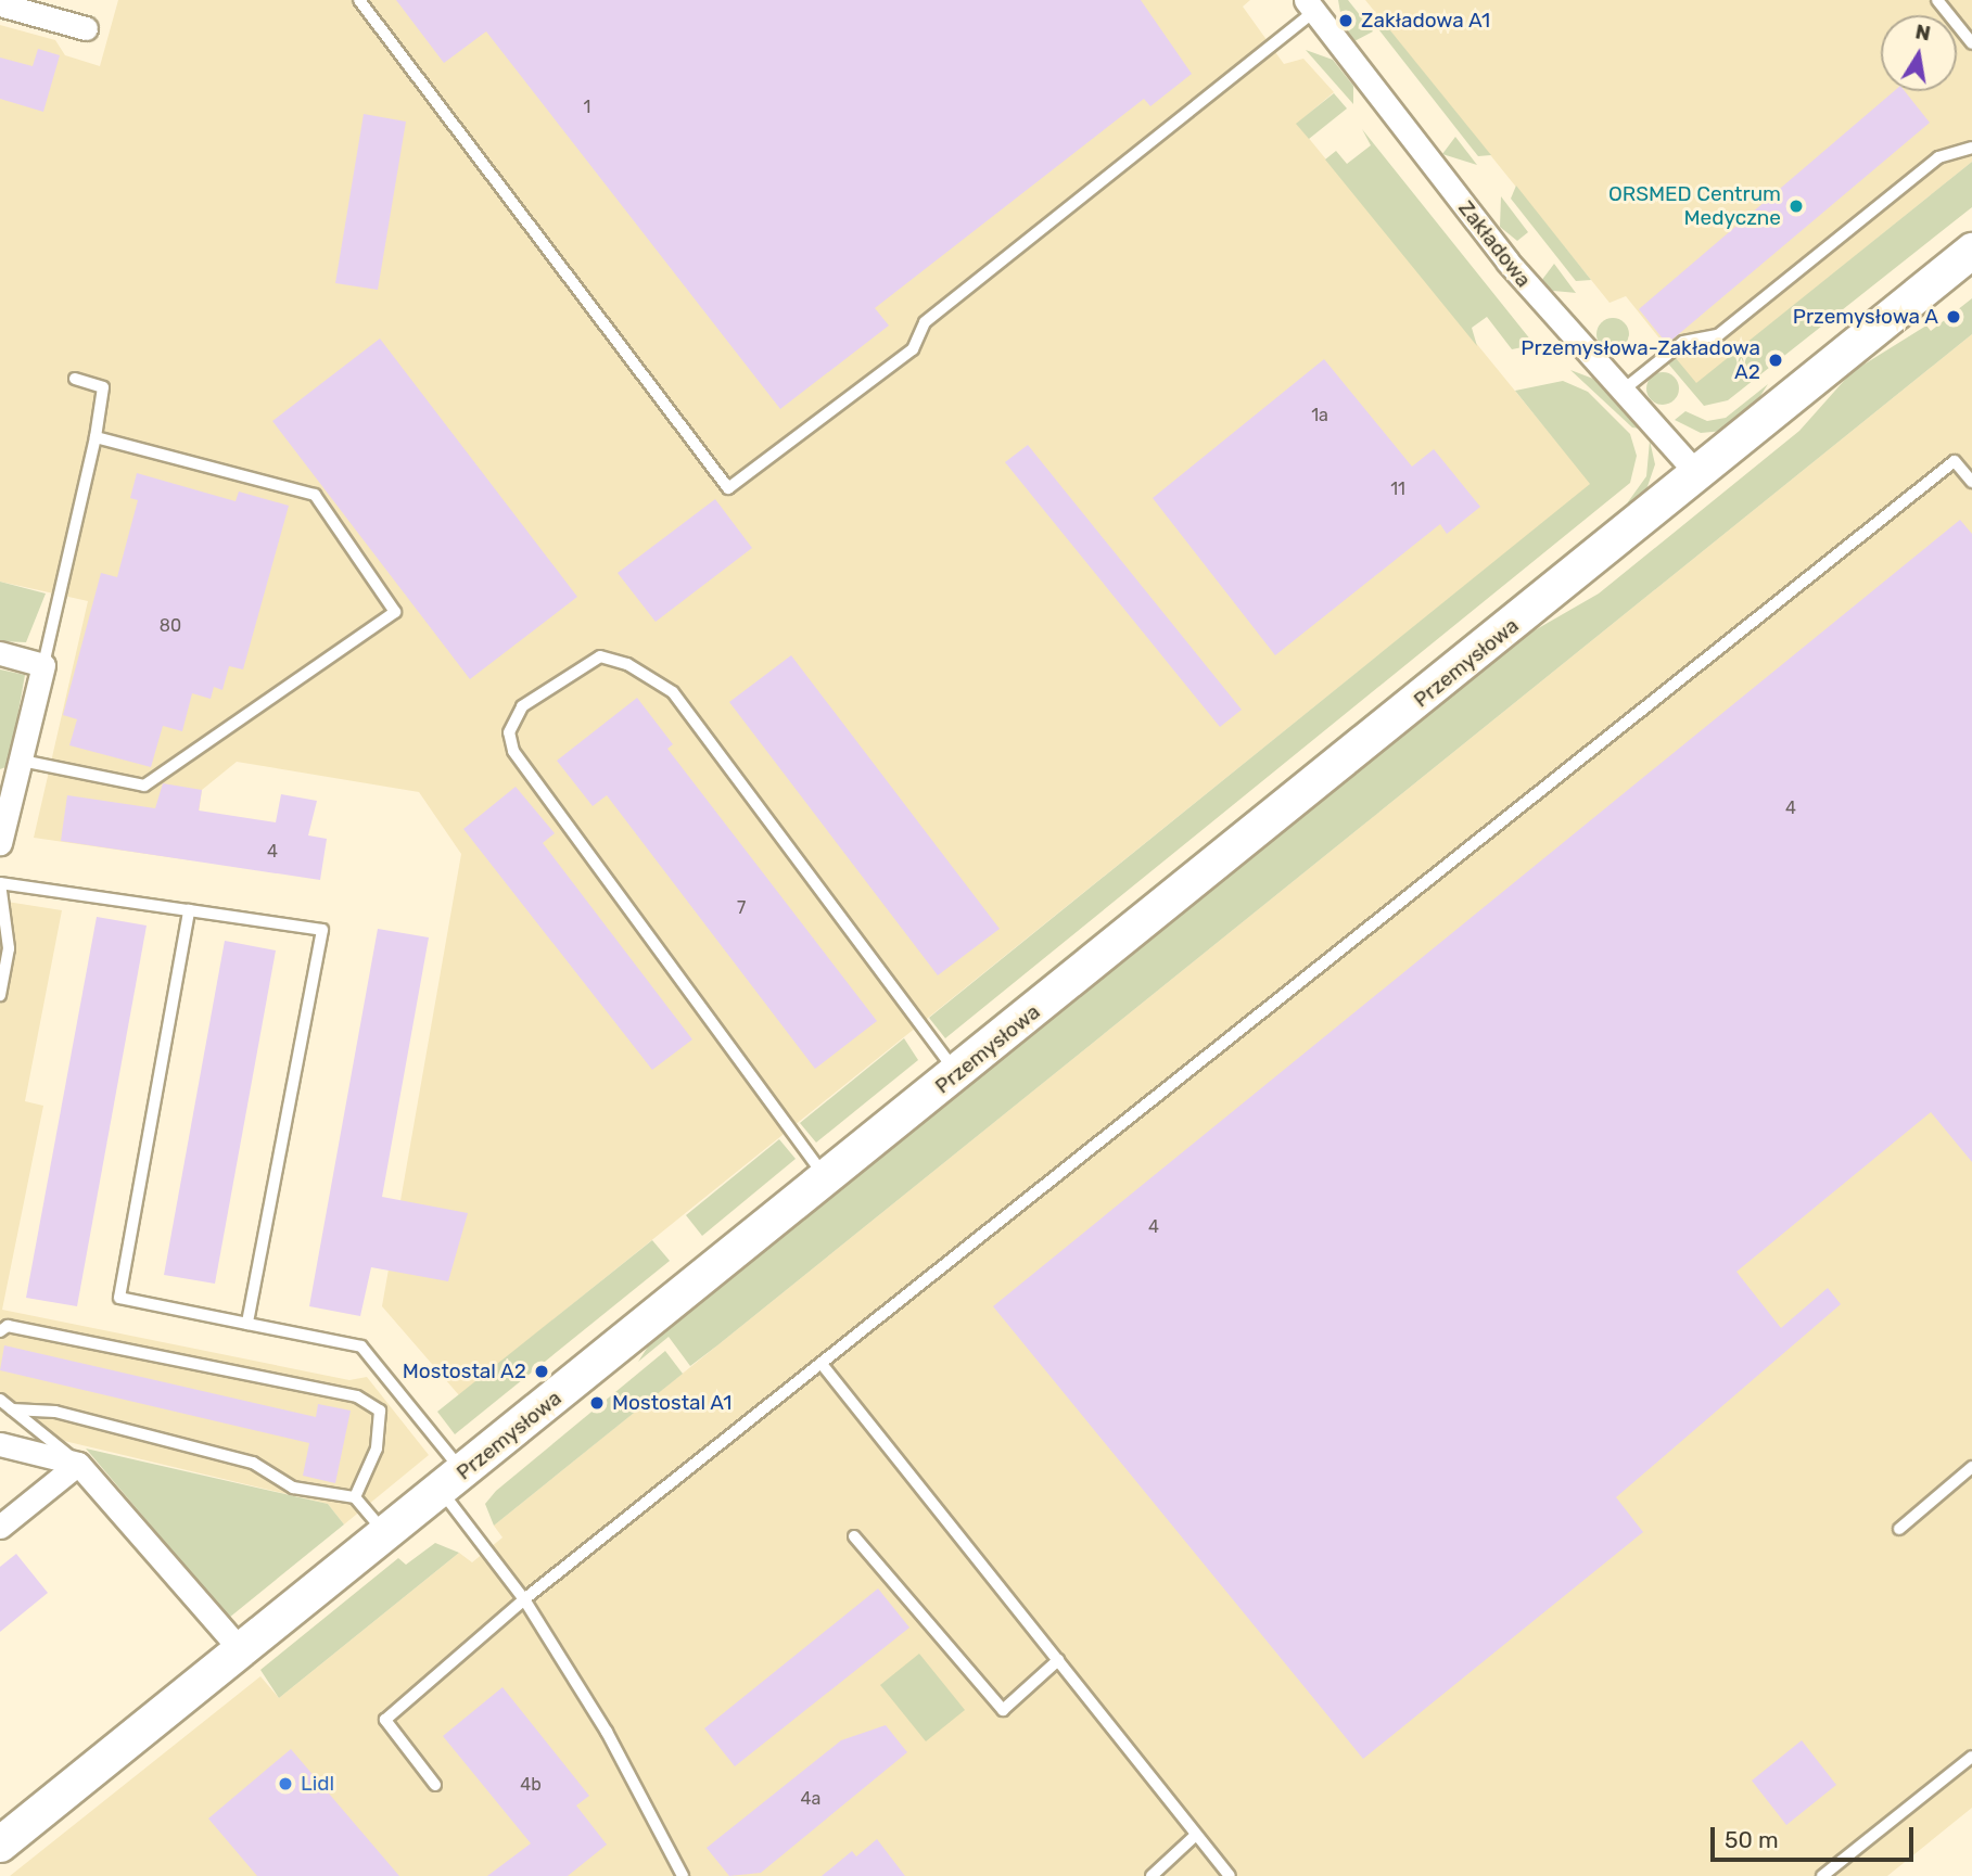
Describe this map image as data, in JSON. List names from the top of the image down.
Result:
{
  "streets": {
    "street": ["Zakładowa", "Przemysłowa"]
  },
  "crossings": [
    ["Zakładowa", "Przemysłowa"]
  ],
  "places": [
    "Zakładowa A1",
    "ORSMED Centrum Medyczne",
    "Przemysłowa A",
    "Przemysłowa-Zakładowa A2",
    "Mostostal A2",
    "Mostostal A1",
    "Lidl"
  ],
  "house_numbers": [
    "1",
    "1a",
    "11",
    "80",
    "4",
    "4",
    "7",
    "4",
    "4b",
    "4a"
  ],
  "scale_bar": "50 m",
  "north": "top"
}
